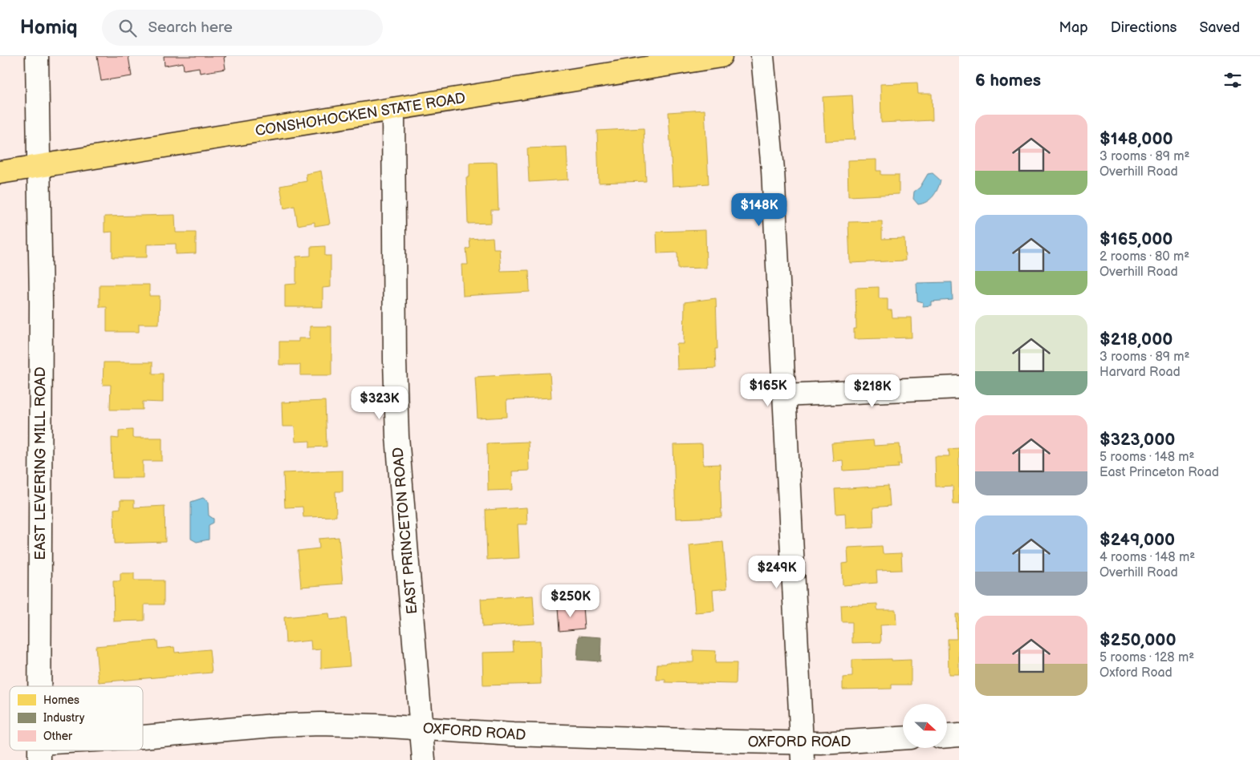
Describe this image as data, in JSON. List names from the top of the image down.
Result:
{
  "streets": {
    "main road": ["CONSHOHOCKEN STATE ROAD"],
    "street": ["EAST LEVERING MILL ROAD", "EAST PRINCETON ROAD", "OXFORD ROAD"]
  },
  "crossings": [
    ["CONSHOHOCKEN STATE ROAD", "EAST LEVERING MILL ROAD"],
    ["CONSHOHOCKEN STATE ROAD", "EAST PRINCETON ROAD"],
    ["EAST PRINCETON ROAD", "OXFORD ROAD"]
  ],
  "legend": ["Homes", "Industry", "Other"],
  "north": "right",
  "page": {
    "header": "Homiq",
    "search": "Search here",
    "nav": ["Map", "Directions", "Saved"],
    "heading": "6 homes",
    "list": [
      {
        "name": "$148,000",
        "note": "3 rooms · 89 m² · Overhill Road"
      },
      {
        "name": "$165,000",
        "note": "2 rooms · 80 m² · Overhill Road"
      },
      {
        "name": "$218,000",
        "note": "3 rooms · 89 m² · Harvard Road"
      },
      {
        "name": "$323,000",
        "note": "5 rooms · 148 m² · East Princeton Road"
      },
      {
        "name": "$249,000",
        "note": "4 rooms · 148 m² · Overhill Road"
      },
      {
        "name": "$250,000",
        "note": "5 rooms · 128 m² · Oxford Road"
      }
    ],
    "price": [
      "$148K",
      "$165K",
      "$218K",
      "$323K",
      "$249K",
      "$250K"
    ]
  }
}
